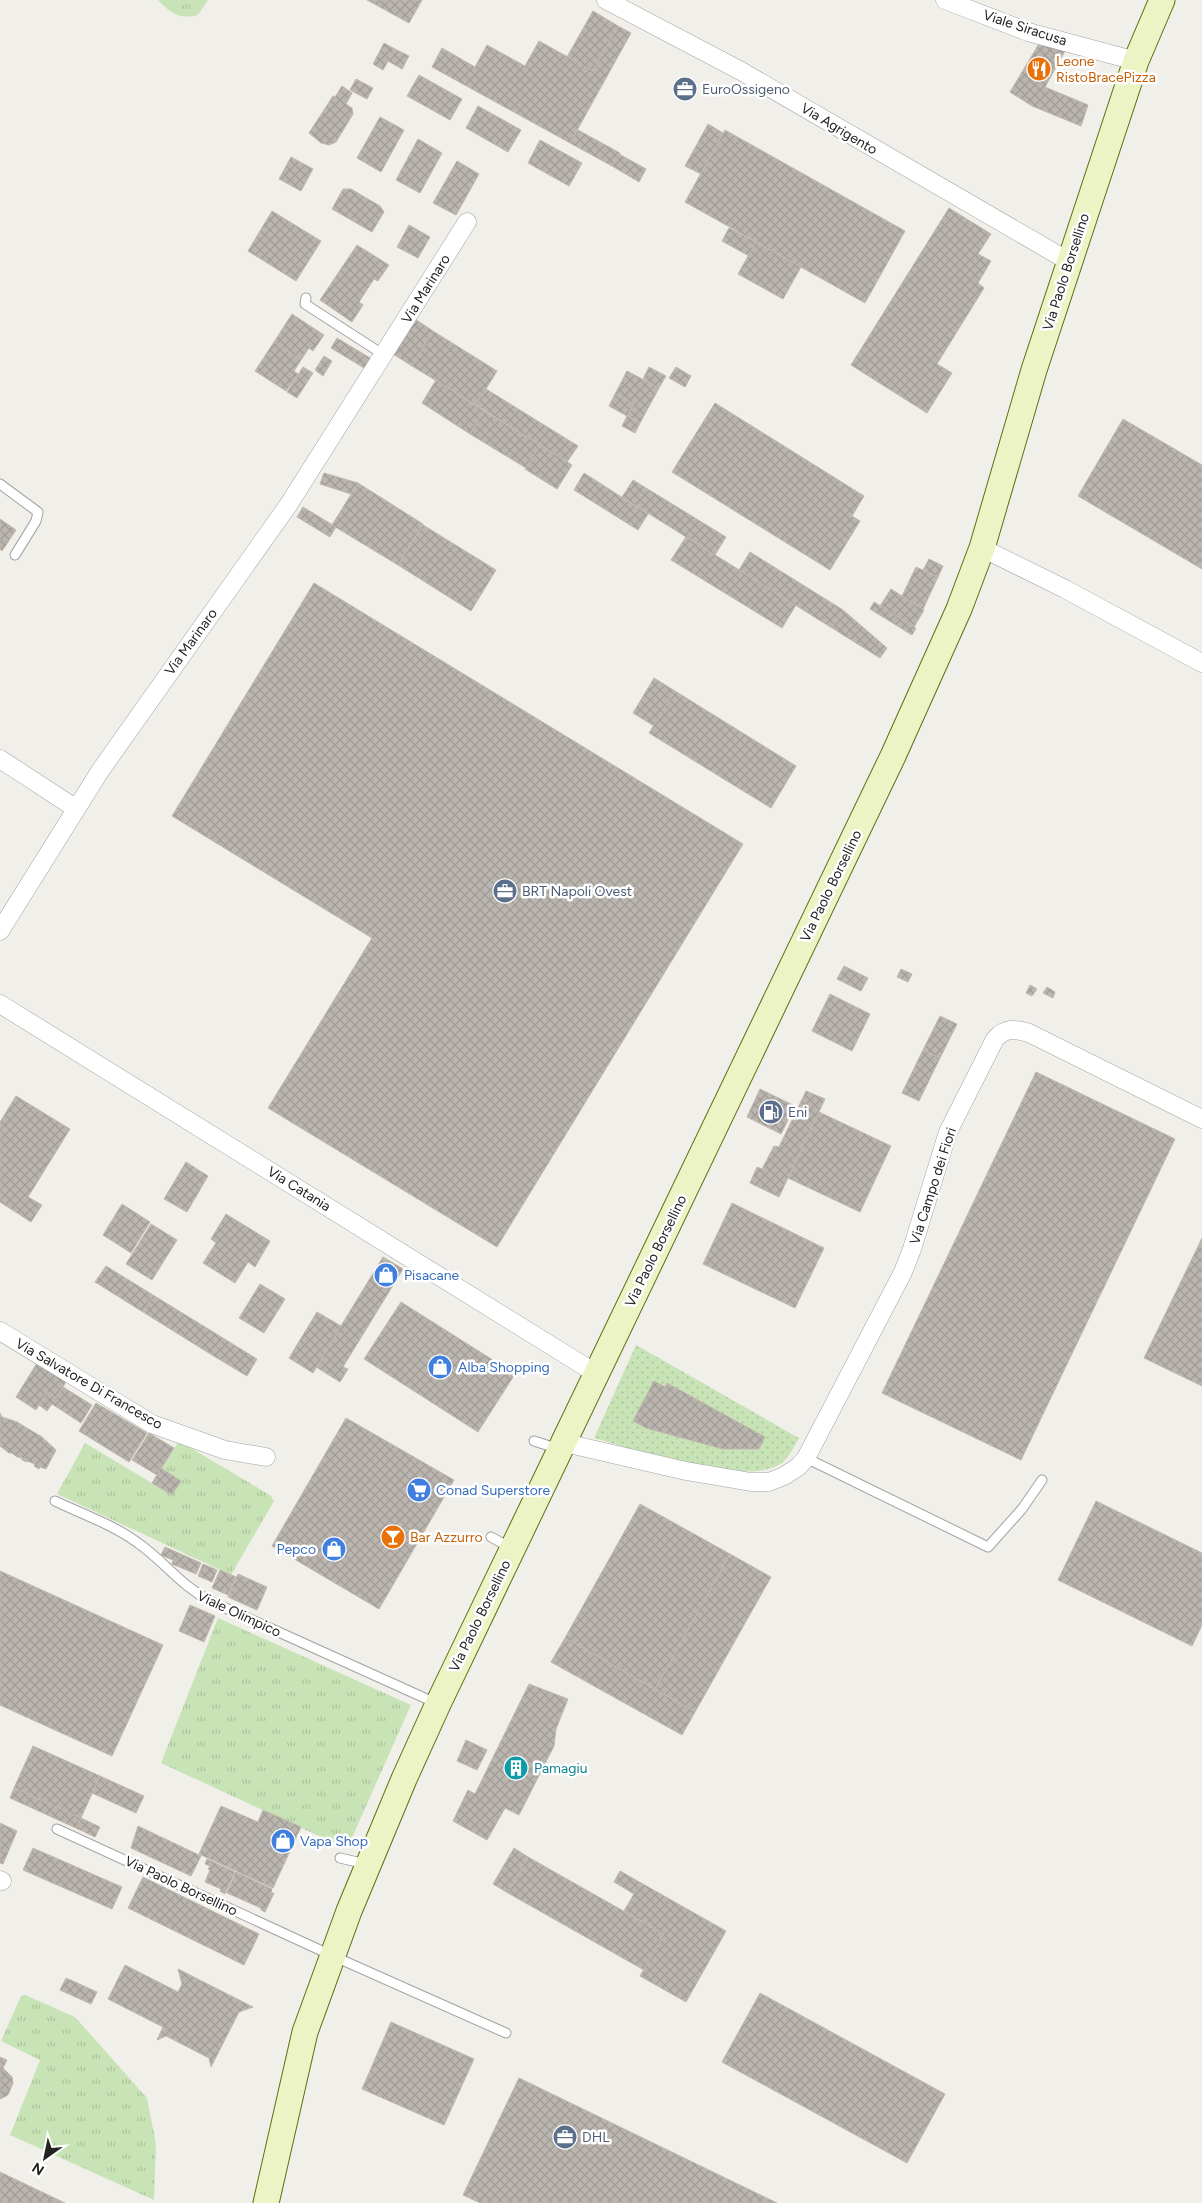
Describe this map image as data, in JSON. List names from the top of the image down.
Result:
{
  "streets": {
    "main road": ["Via Paolo Borsellino"],
    "street": [
      "Viale Siracusa",
      "Via Agrigento",
      "Via Marinaro",
      "Via Campo dei Fiori",
      "Via Catania",
      "Via Salvatore Di Francesco"
    ],
    "lane": ["Viale Olimpico"]
  },
  "crossings": [
    ["Viale Siracusa", "Via Paolo Borsellino"],
    ["Via Agrigento", "Via Paolo Borsellino"],
    ["Via Paolo Borsellino", "Via Campo dei Fiori"],
    ["Via Paolo Borsellino", "Via Catania"],
    ["Via Paolo Borsellino", "Viale Olimpico"]
  ],
  "places": {
    "restaurant": ["Leone RistoBracePizza"],
    "office": ["EuroOssigeno", "BRT Napoli Ovest", "DHL"],
    "fuel station": ["Eni"],
    "shop": [
      "Pisacane",
      "Alba Shopping",
      "Pepco",
      "Vapa Shop"
    ],
    "supermarket": ["Conad Superstore"],
    "bar": ["Bar Azzurro"],
    "building": ["Pamagiu"]
  },
  "north": "bottom left"
}
